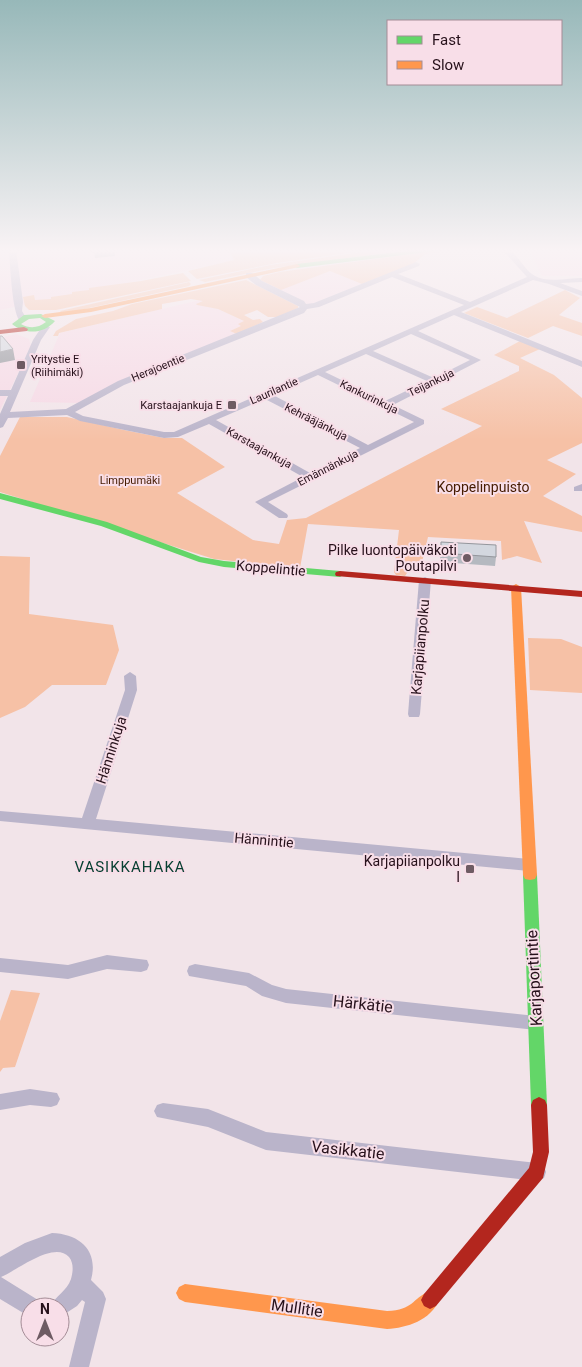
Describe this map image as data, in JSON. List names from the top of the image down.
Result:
{
  "streets": {
    "street": [
      "Herajoentie",
      "Teijankuja",
      "Laurilantie",
      "Kankurinkuja",
      "Kehrääjänkuja",
      "Karstaajankuja",
      "Emännänkuja",
      "Koppelintie",
      "Karjapiianpolku",
      "Hänninkuja",
      "Hännintie",
      "Karjaportintie",
      "Härkätie",
      "Vasikkatie",
      "Mullitie"
    ]
  },
  "crossings": [
    ["Herajoentie", "Laurilantie"],
    ["Teijankuja", "Laurilantie"],
    ["Teijankuja", "Kankurinkuja"],
    ["Laurilantie", "Kankurinkuja"],
    ["Laurilantie", "Kehrääjänkuja"],
    ["Laurilantie", "Karstaajankuja"],
    ["Kankurinkuja", "Emännänkuja"],
    ["Kehrääjänkuja", "Emännänkuja"],
    ["Karstaajankuja", "Emännänkuja"],
    ["Koppelintie", "Karjapiianpolku"],
    ["Koppelintie", "Karjaportintie"],
    ["Hänninkuja", "Hännintie"],
    ["Hännintie", "Karjaportintie"],
    ["Karjaportintie", "Härkätie"],
    ["Karjaportintie", "Vasikkatie"],
    ["Karjaportintie", "Mullitie"],
    ["Vasikkatie", "Mullitie"]
  ],
  "districts": ["VASIKKAHAKA"],
  "parks": ["Limppumäki", "Koppelinpuisto"],
  "places": {
    "transit": ["Yritystie E (Riihimäki)", "Karstaajankuja E", "Karjapiianpolku I"],
    "other": ["Pilke luontopäiväkoti Poutapilvi"]
  },
  "legend": ["Fast", "Slow"],
  "north": "top"
}
